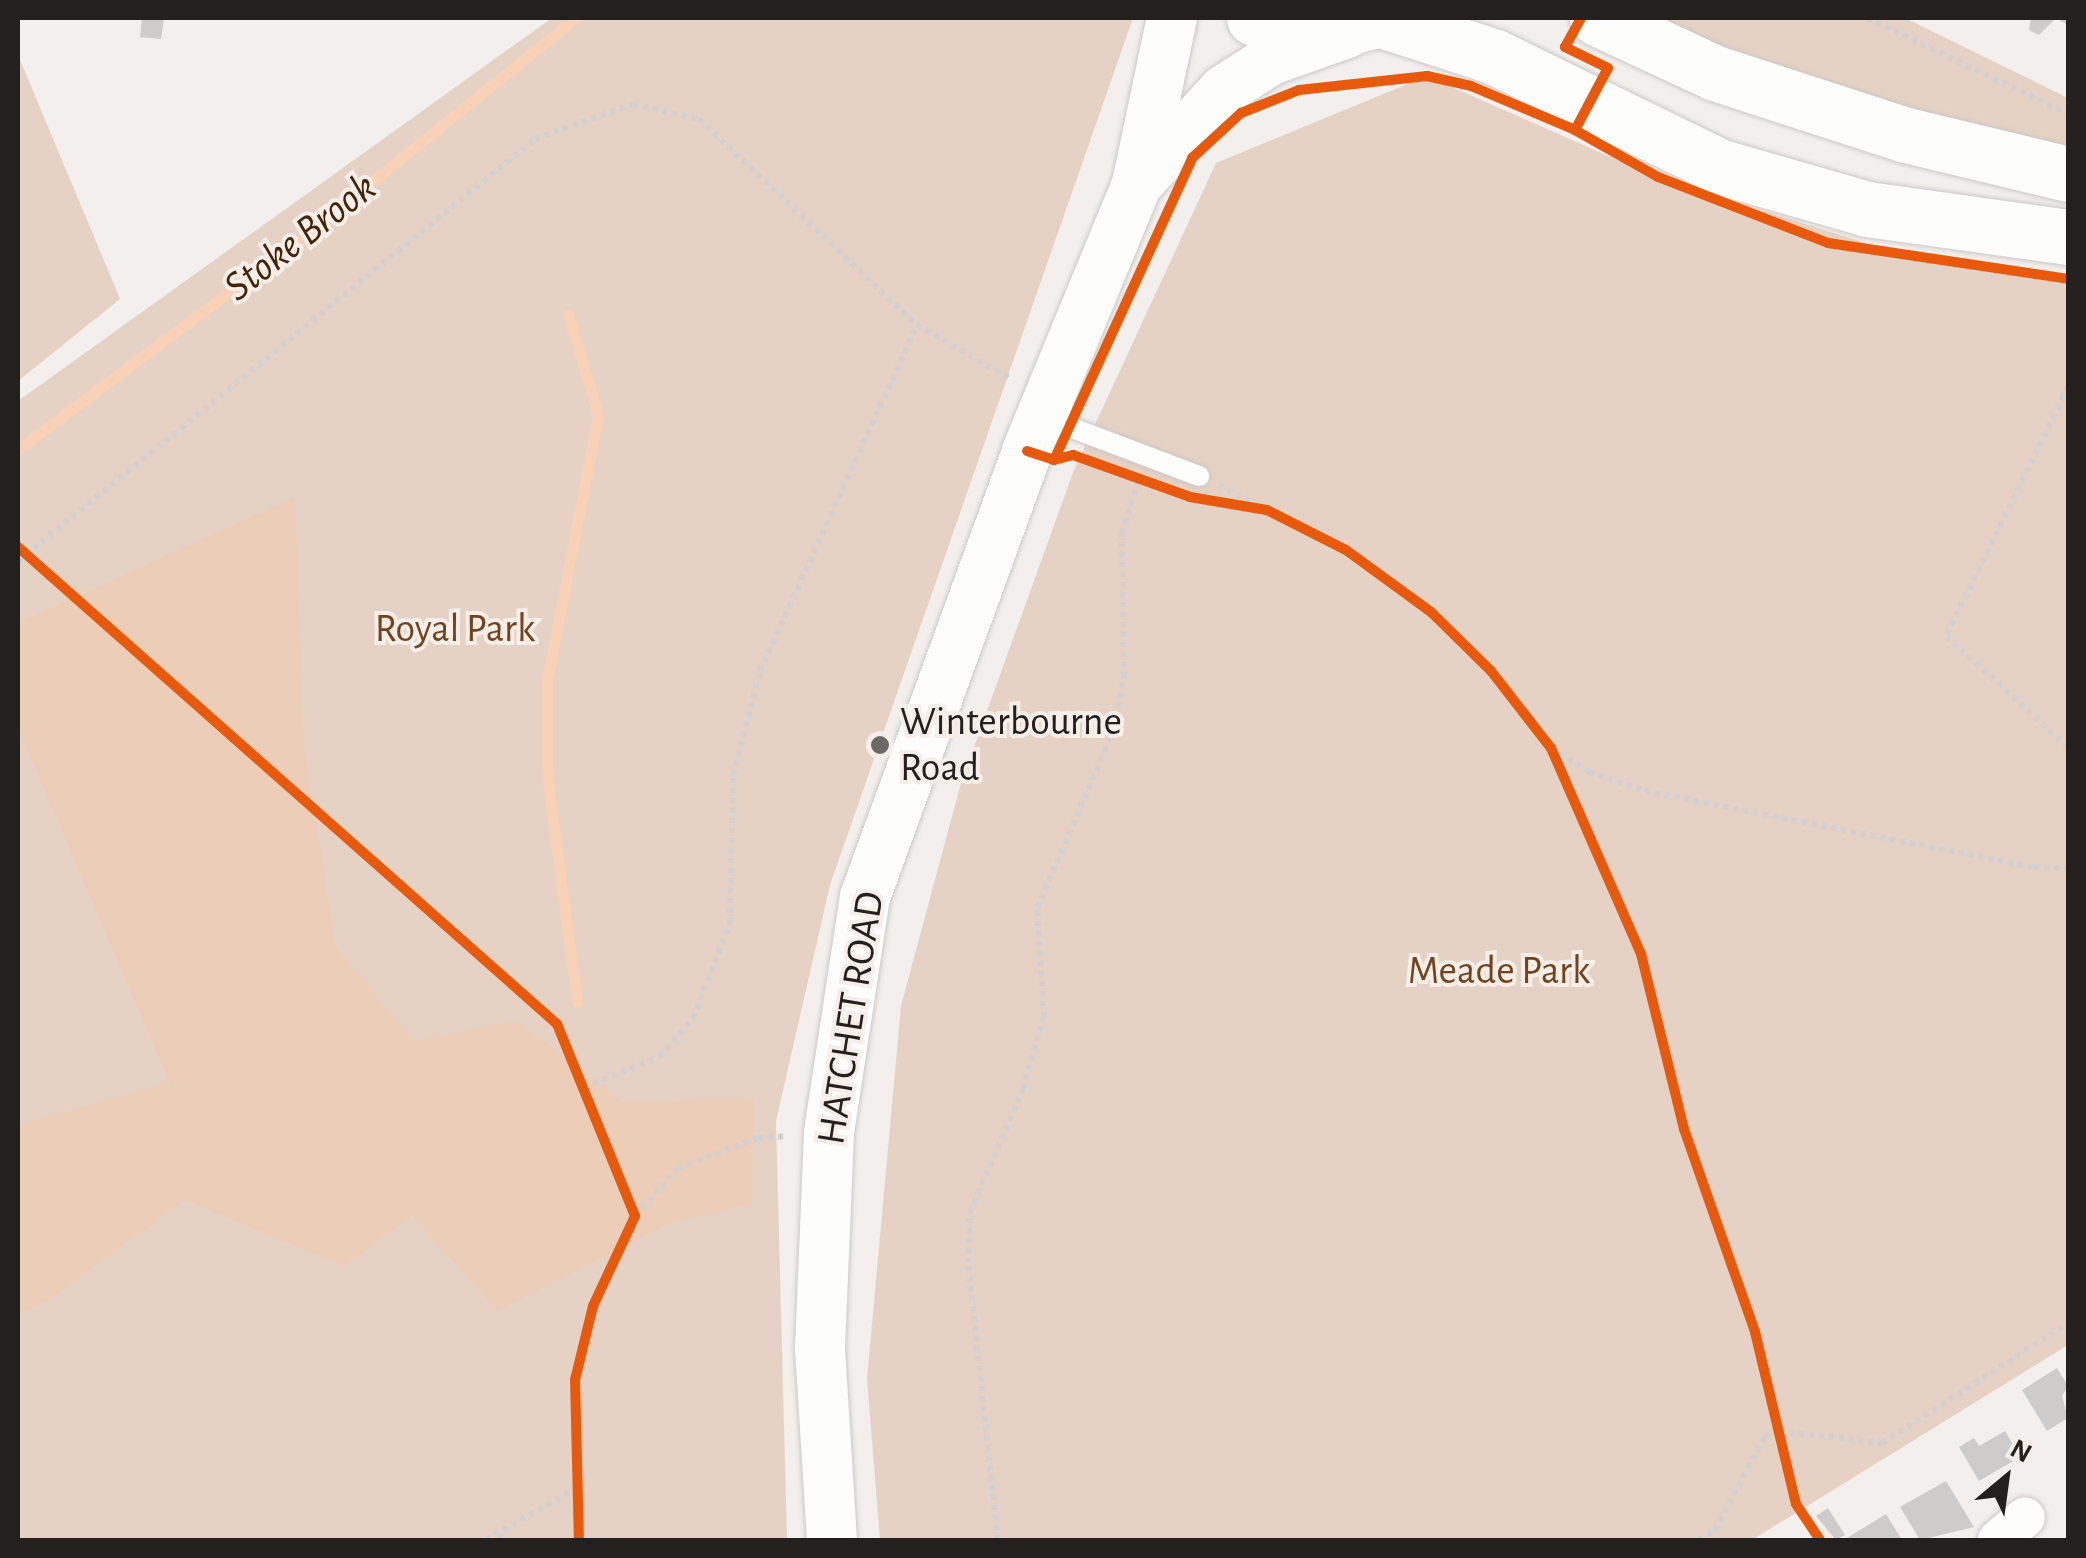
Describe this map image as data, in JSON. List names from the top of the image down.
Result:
{
  "streets": {
    "street": ["HATCHET ROAD"]
  },
  "water": ["Stoke Brook"],
  "parks": ["Royal Park", "Meade Park"],
  "places": ["Winterbourne Road"],
  "north": "top right"
}
